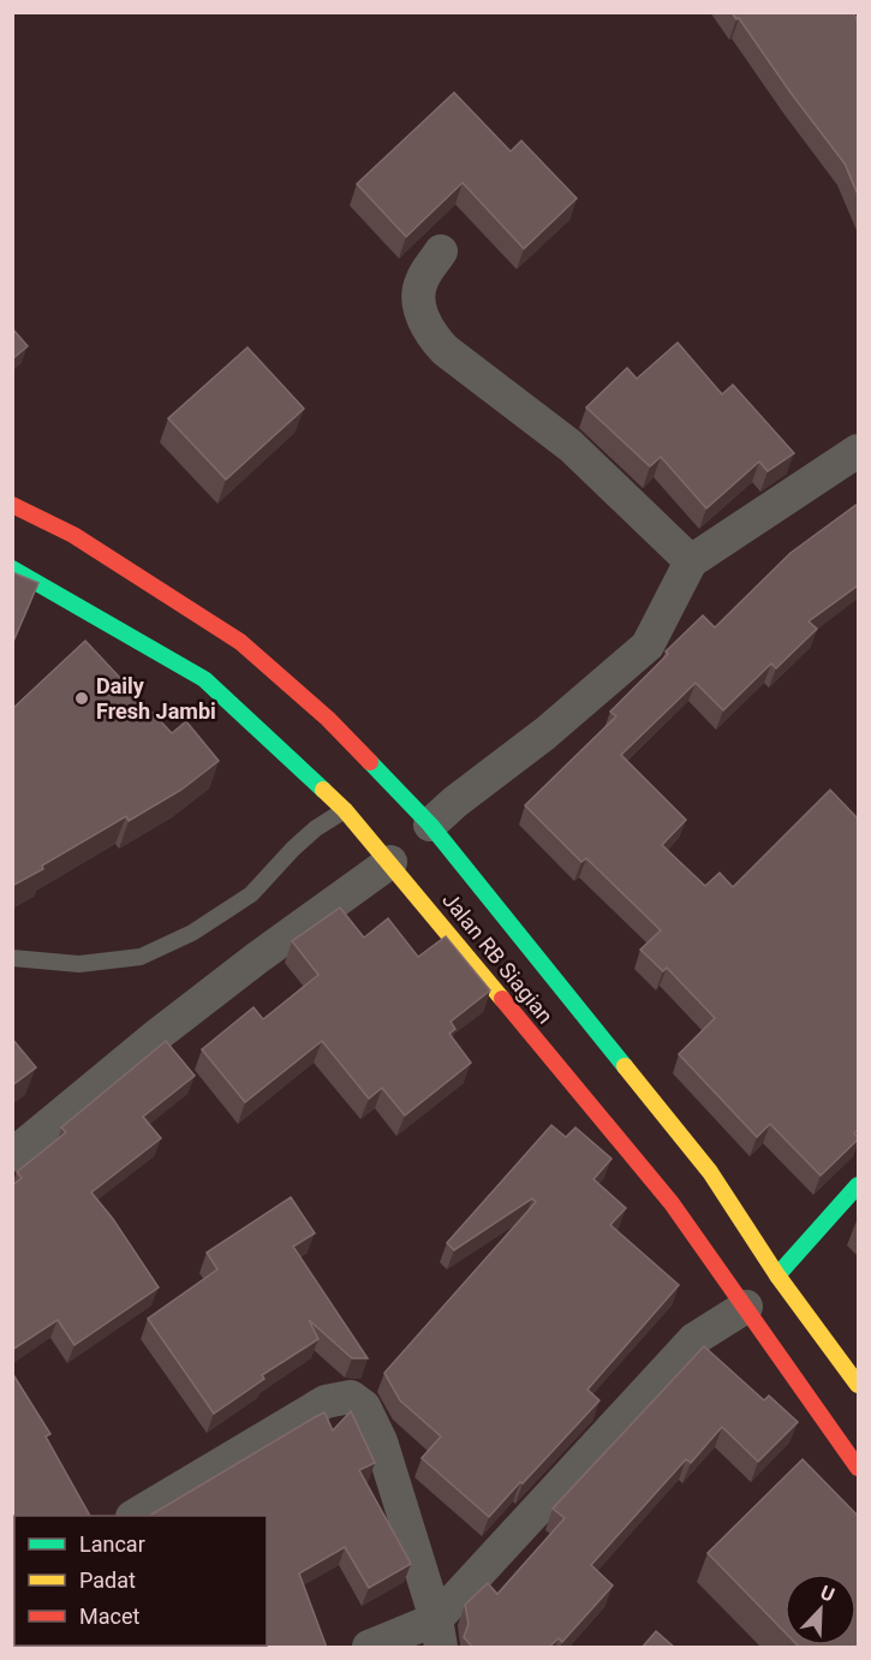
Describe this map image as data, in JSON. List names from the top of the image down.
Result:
{
  "streets": {
    "main road": ["Jalan RB Siagian"]
  },
  "places": ["Daily Fresh Jambi"],
  "legend": ["Lancar", "Padat", "Macet"],
  "north": "top right"
}
